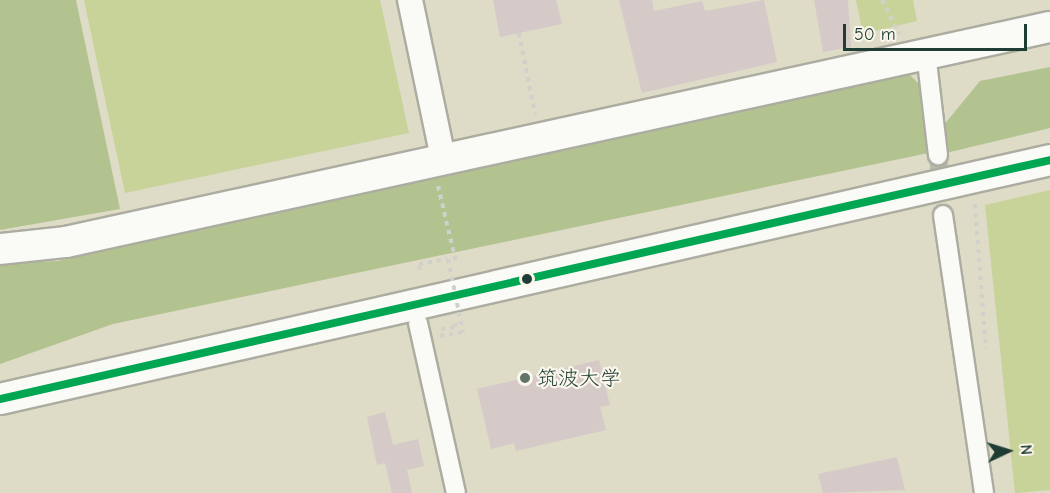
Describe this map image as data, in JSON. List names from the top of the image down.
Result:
{
  "places": ["筑波大学"],
  "scale_bar": "50 m",
  "north": "right"
}
